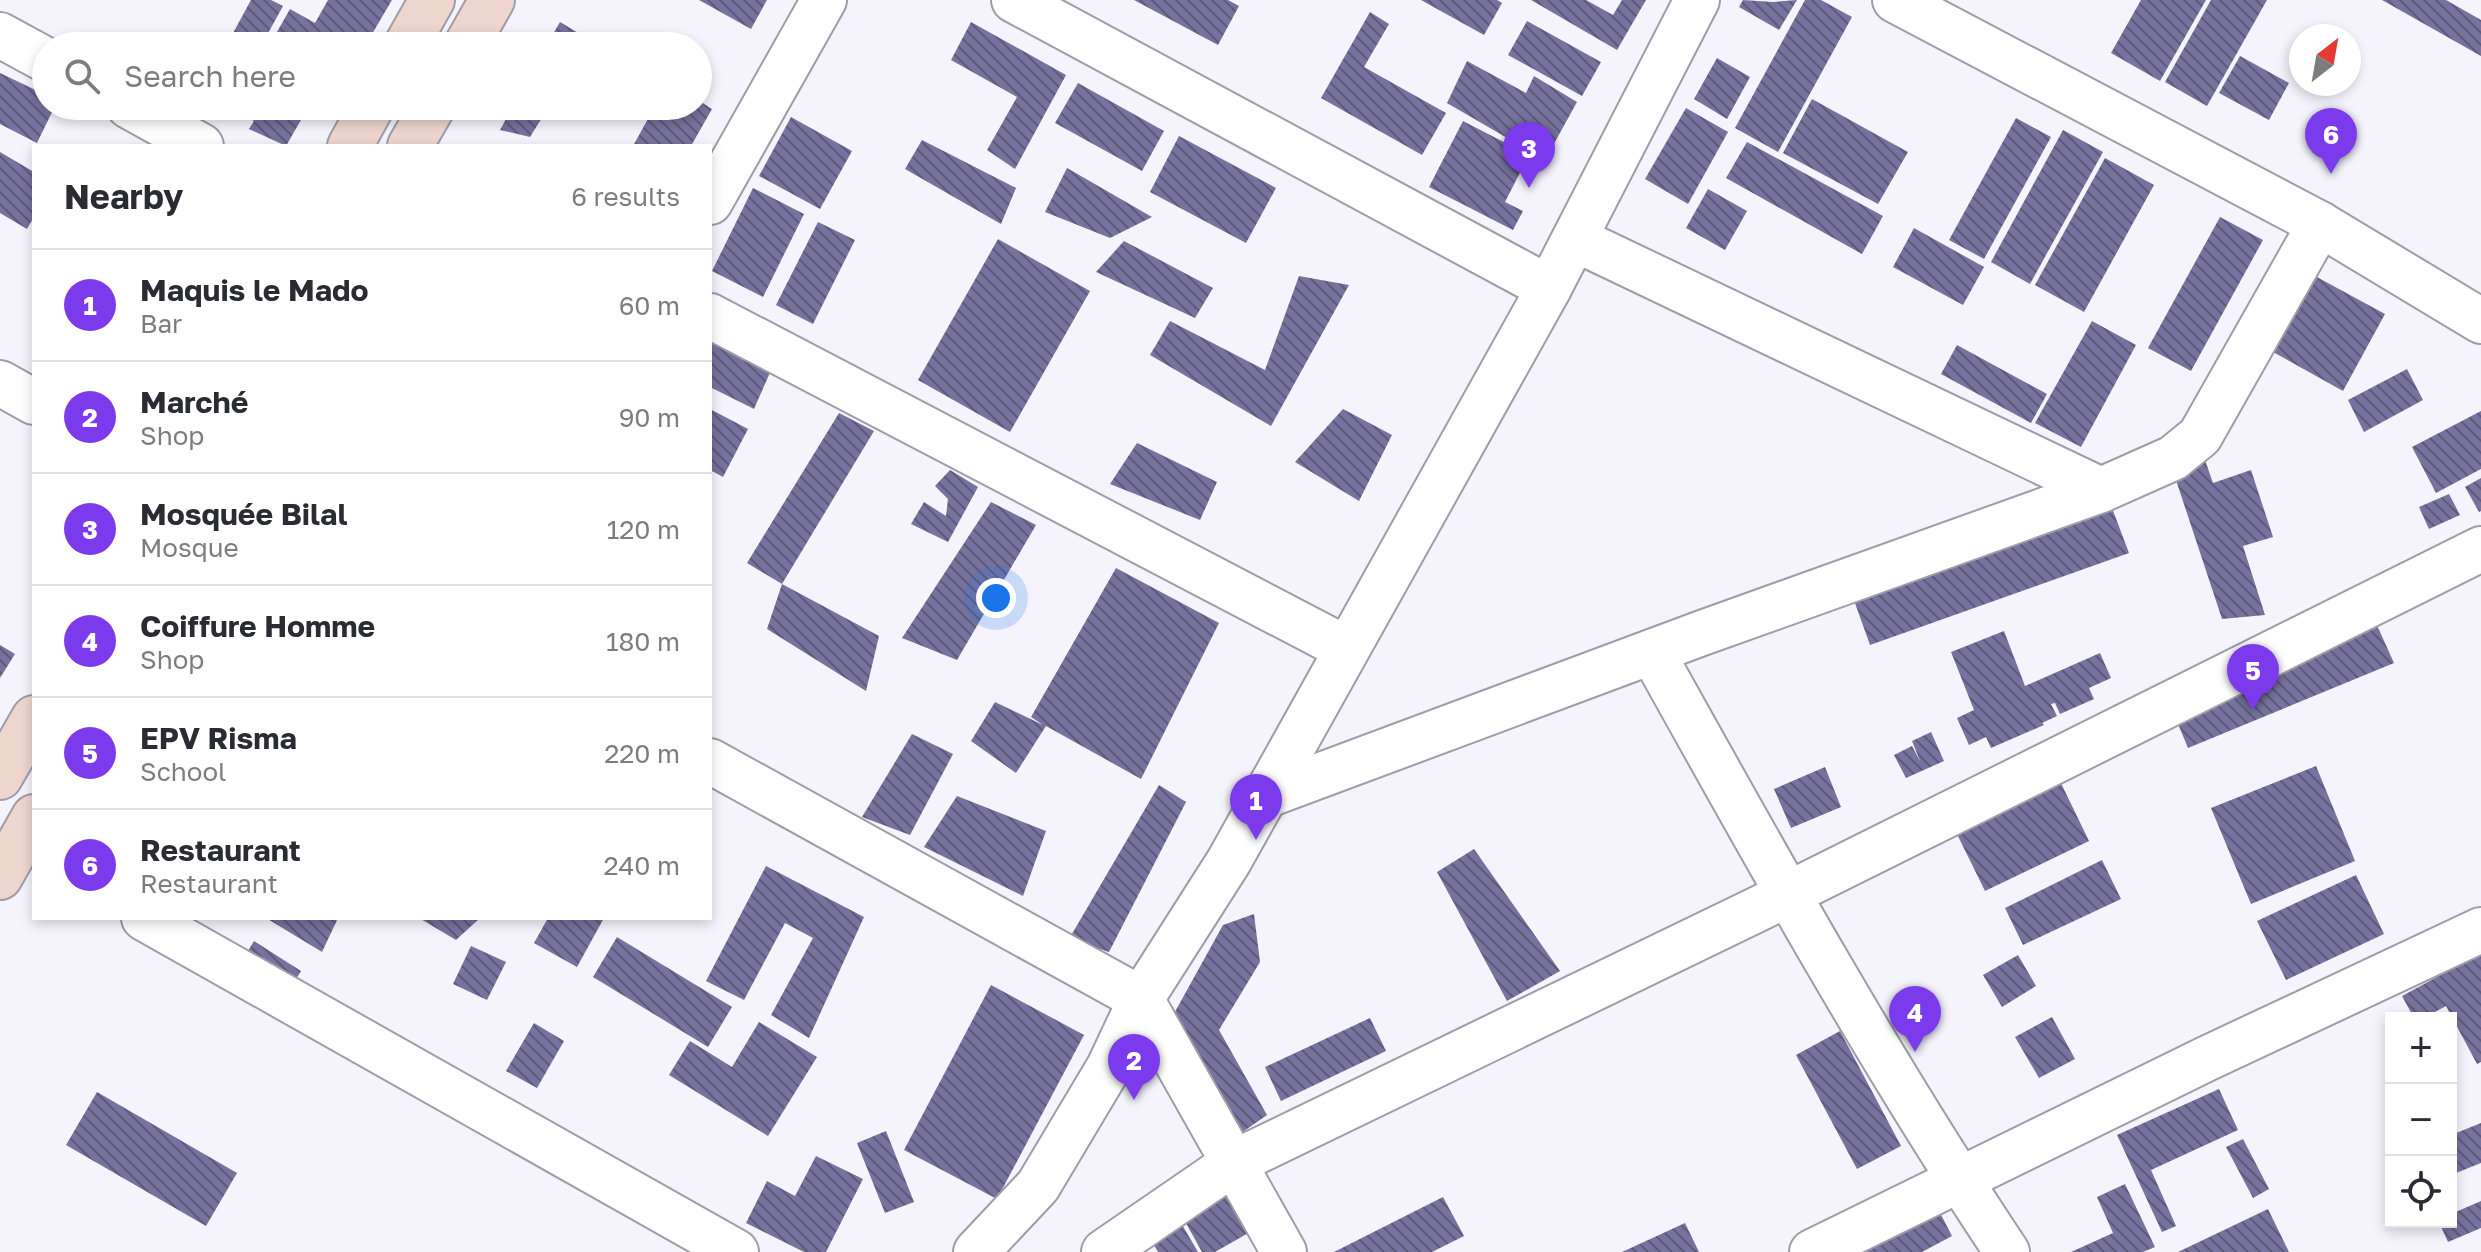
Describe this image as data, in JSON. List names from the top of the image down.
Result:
{
  "north": "top right",
  "page": {
    "search": "Search here",
    "pins": [
      "6",
      "3",
      "5",
      "1",
      "4",
      "2"
    ],
    "heading": ["Nearby", "6 results"],
    "list": [
      {
        "mark": "1",
        "name": "Maquis le Mado",
        "note": "Bar",
        "value": "60 m"
      },
      {
        "mark": "2",
        "name": "Marché",
        "note": "Shop",
        "value": "90 m"
      },
      {
        "mark": "3",
        "name": "Mosquée Bilal",
        "note": "Mosque",
        "value": "120 m"
      },
      {
        "mark": "4",
        "name": "Coiffure Homme",
        "note": "Shop",
        "value": "180 m"
      },
      {
        "mark": "5",
        "name": "EPV Risma",
        "note": "School",
        "value": "220 m"
      },
      {
        "mark": "6",
        "name": "Restaurant",
        "note": "Restaurant",
        "value": "240 m"
      }
    ],
    "map_buttons": ["+", "−"]
  }
}
